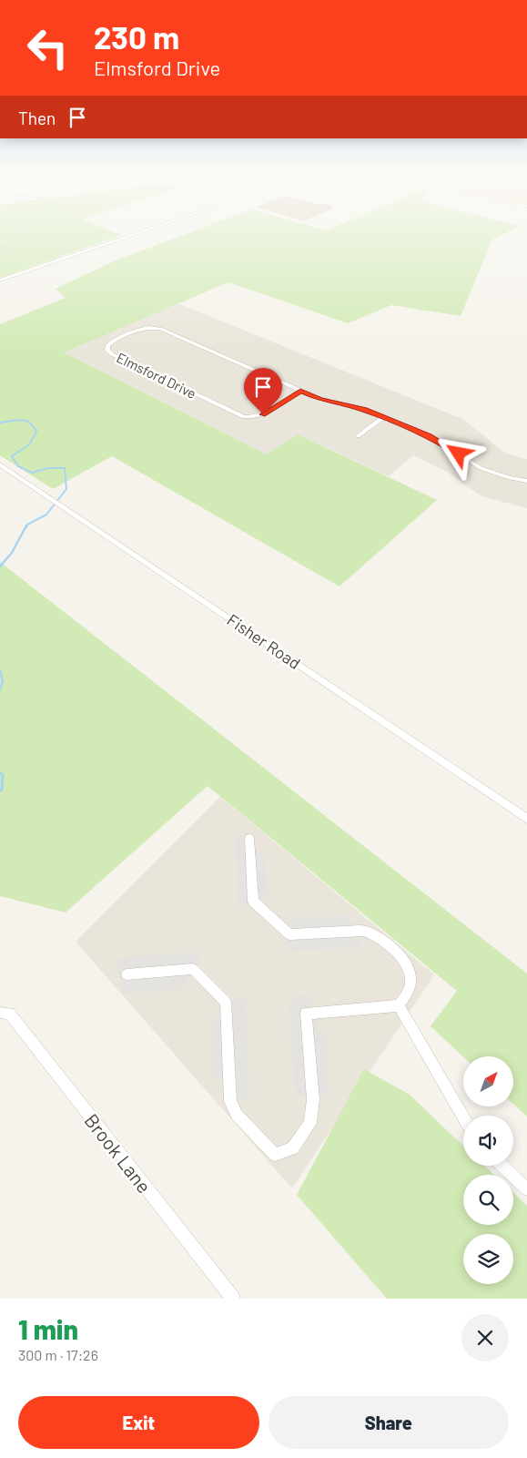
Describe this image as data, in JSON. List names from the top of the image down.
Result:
{
  "streets": {
    "street": ["Elmsford Drive", "Fisher Road", "Brook Lane"]
  },
  "north": "top right",
  "page": {
    "turn": ["230 m", "Elmsford Drive"],
    "then": "Then",
    "heading": ["1 min", "300 m · 17:26"],
    "buttons": ["Exit", "Share"]
  }
}
